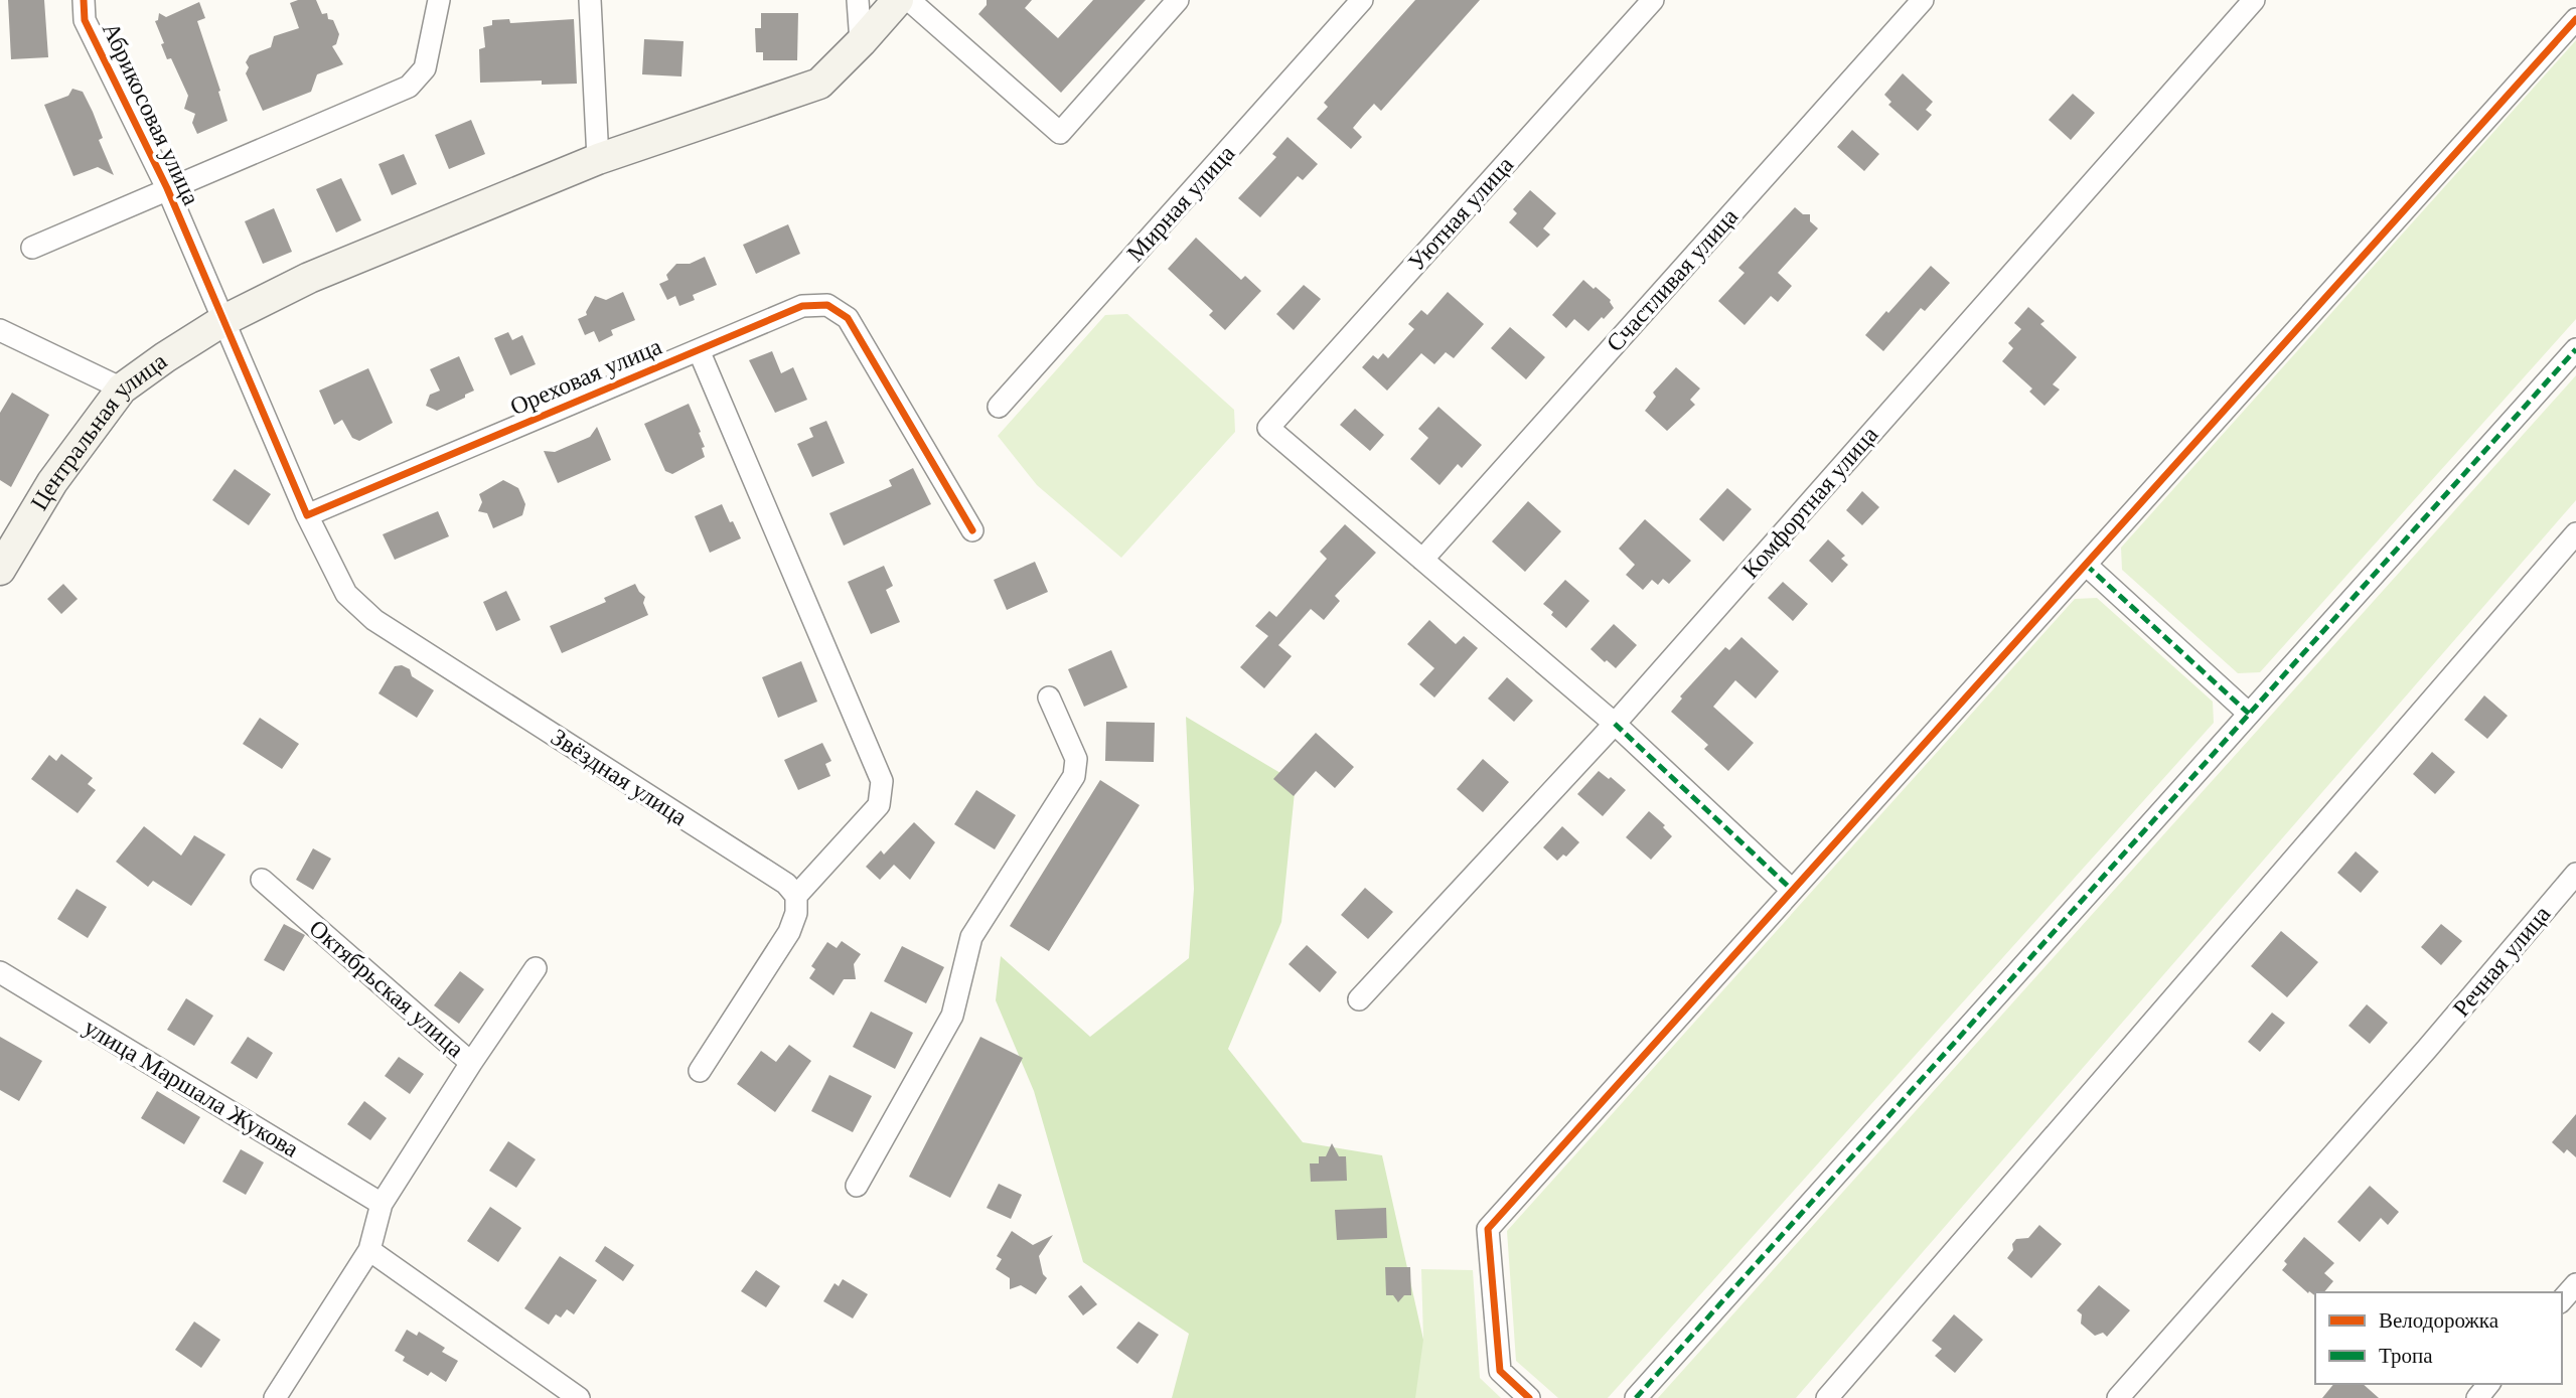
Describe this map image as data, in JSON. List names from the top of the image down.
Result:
{
  "streets": {
    "street": [
      "Абрикосовая улица",
      "Мирная улица",
      "Уютная улица",
      "Счастливая улица",
      "Ореховая улица",
      "Центральная улица",
      "Комфортная улица",
      "Звёздная улица",
      "Речная улица",
      "Октябрьская улица",
      "улица Маршала Жукова"
    ]
  },
  "crossings": [
    ["Абрикосовая улица", "Центральная улица"],
    ["Уютная улица", "Счастливая улица"],
    ["Ореховая улица", "Звёздная улица"],
    ["Октябрьская улица", "улица Маршала Жукова"]
  ],
  "legend": ["Велодорожка", "Тропа"]
}
